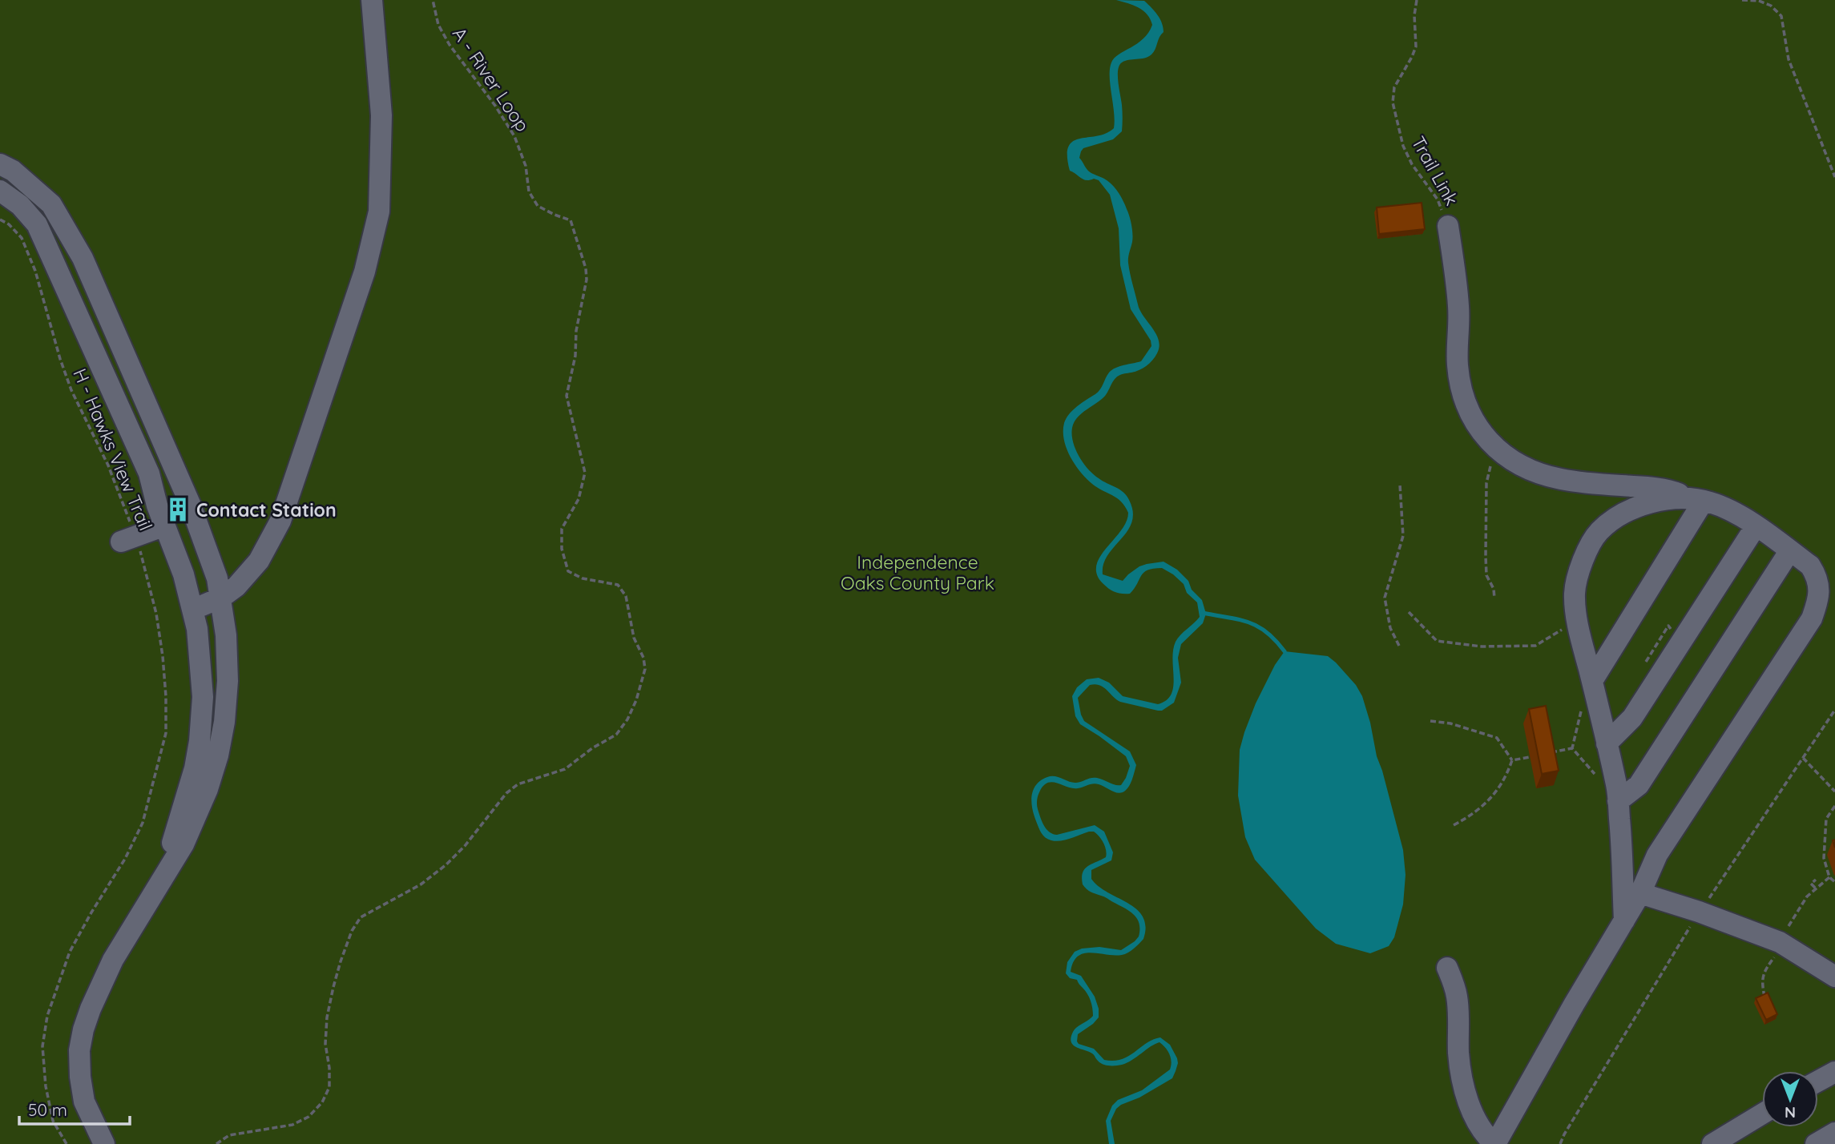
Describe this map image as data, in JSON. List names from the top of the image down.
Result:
{
  "streets": {
    "path": ["A - River Loop", "Trail Link", "H - Hawks View Trail"]
  },
  "parks": ["Independence Oaks County Park"],
  "places": {
    "building": ["Contact Station"]
  },
  "scale_bar": "50 m",
  "north": "bottom"
}
